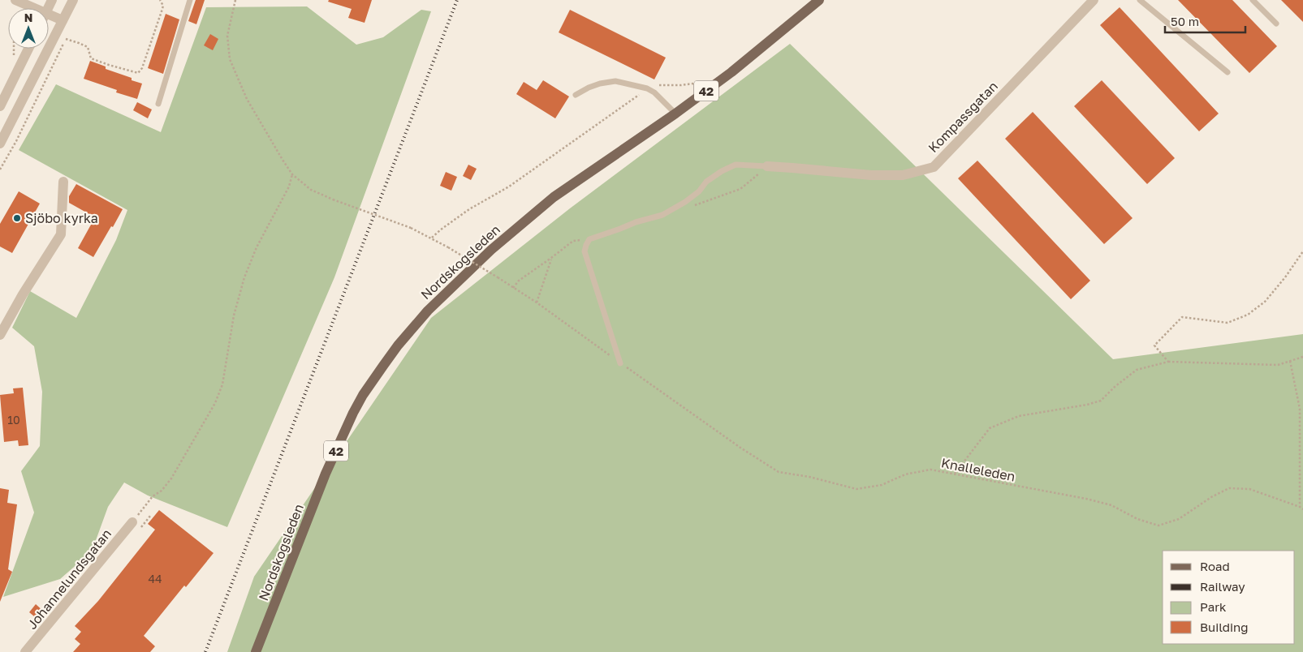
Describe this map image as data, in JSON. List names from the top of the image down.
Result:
{
  "streets": {
    "main road": ["42", "Nordskogsleden"],
    "street": ["Kompassgatan", "Johannelundsgatan"],
    "path": ["Knalleleden"]
  },
  "places": ["Sjöbo kyrka"],
  "house_numbers": ["10", "44"],
  "legend": [
    "Road",
    "Railway",
    "Park",
    "Building"
  ],
  "scale_bar": "50 m",
  "north": "top"
}
